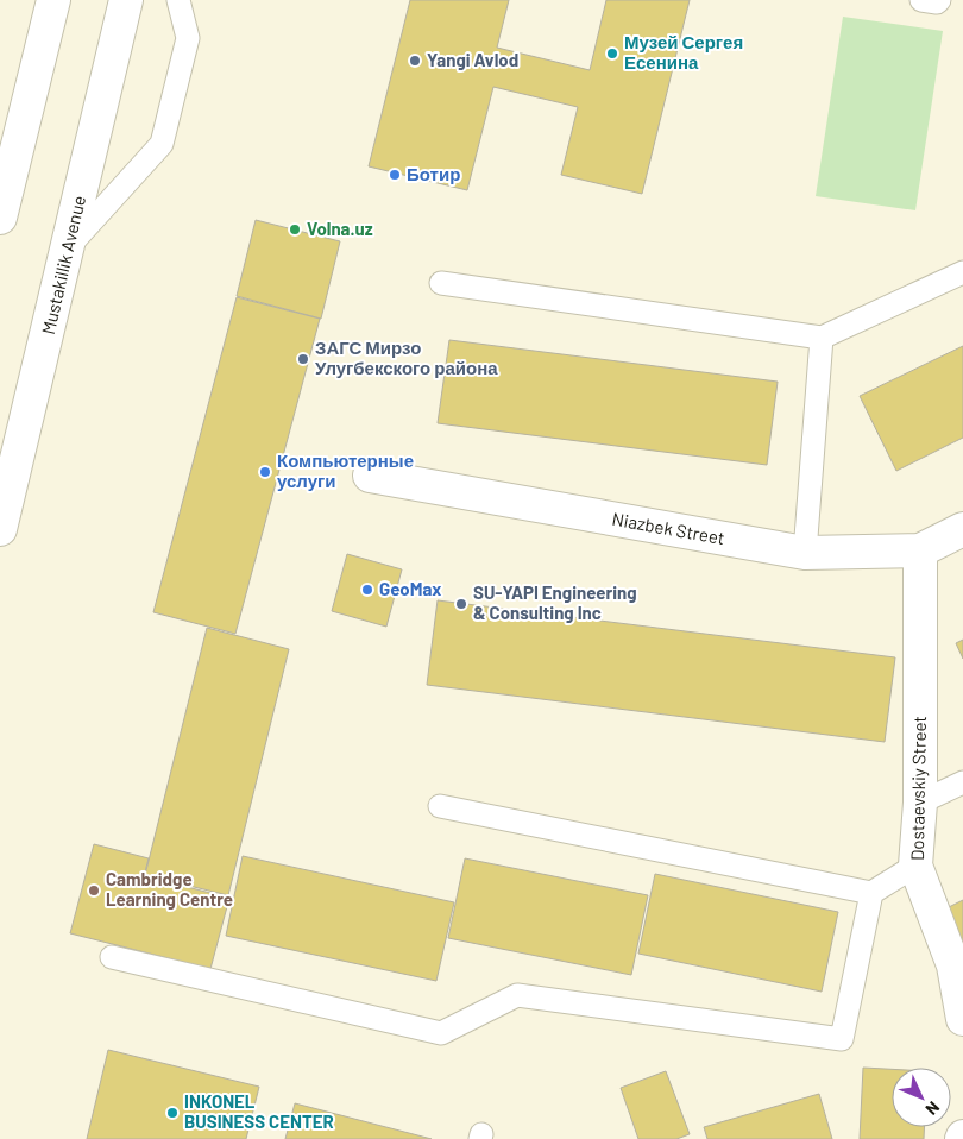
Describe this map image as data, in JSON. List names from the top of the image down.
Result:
{
  "streets": {
    "street": ["Mustakillik Avenue", "Niazbek Street", "Dostaevskiy Street"]
  },
  "crossings": [
    ["Niazbek Street", "Dostaevskiy Street"]
  ],
  "places": [
    "Музей Сергея Есенина",
    "Yangi Avlod",
    "Ботир",
    "Volna.uz",
    "ЗАГС Мирзо Улугбекского района",
    "Компьютерные услуги",
    "GeoMax",
    "SU-YAPI Engineering & Consulting Inc",
    "Cambridge Learning Centre",
    "INKONEL BUSINESS CENTER"
  ],
  "north": "bottom right"
}
